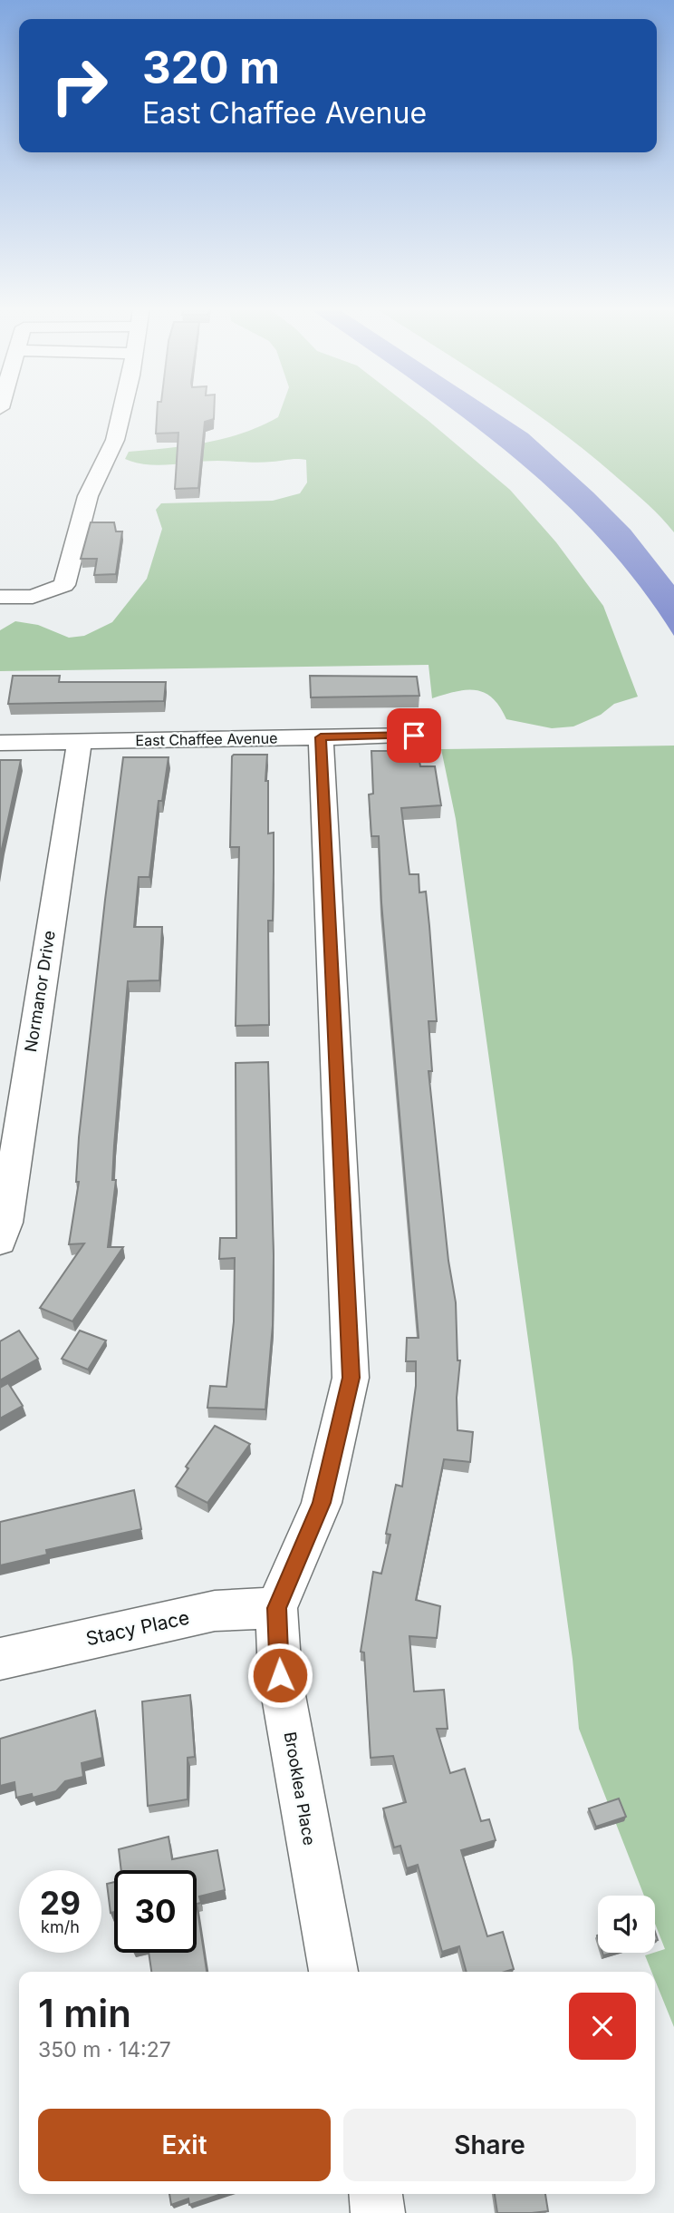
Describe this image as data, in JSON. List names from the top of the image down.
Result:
{
  "streets": {
    "street": [
      "East Chaffee Avenue",
      "Normanor Drive",
      "Stacy Place",
      "Brooklea Place"
    ]
  },
  "crossings": [
    ["East Chaffee Avenue", "Normanor Drive"],
    ["East Chaffee Avenue", "Brooklea Place"],
    ["Stacy Place", "Brooklea Place"]
  ],
  "page": {
    "turn": ["320 m", "East Chaffee Avenue"],
    "speed": "29 km/h",
    "limit": "30",
    "heading": ["1 min", "350 m · 14:27"],
    "buttons": ["Exit", "Share"]
  }
}
